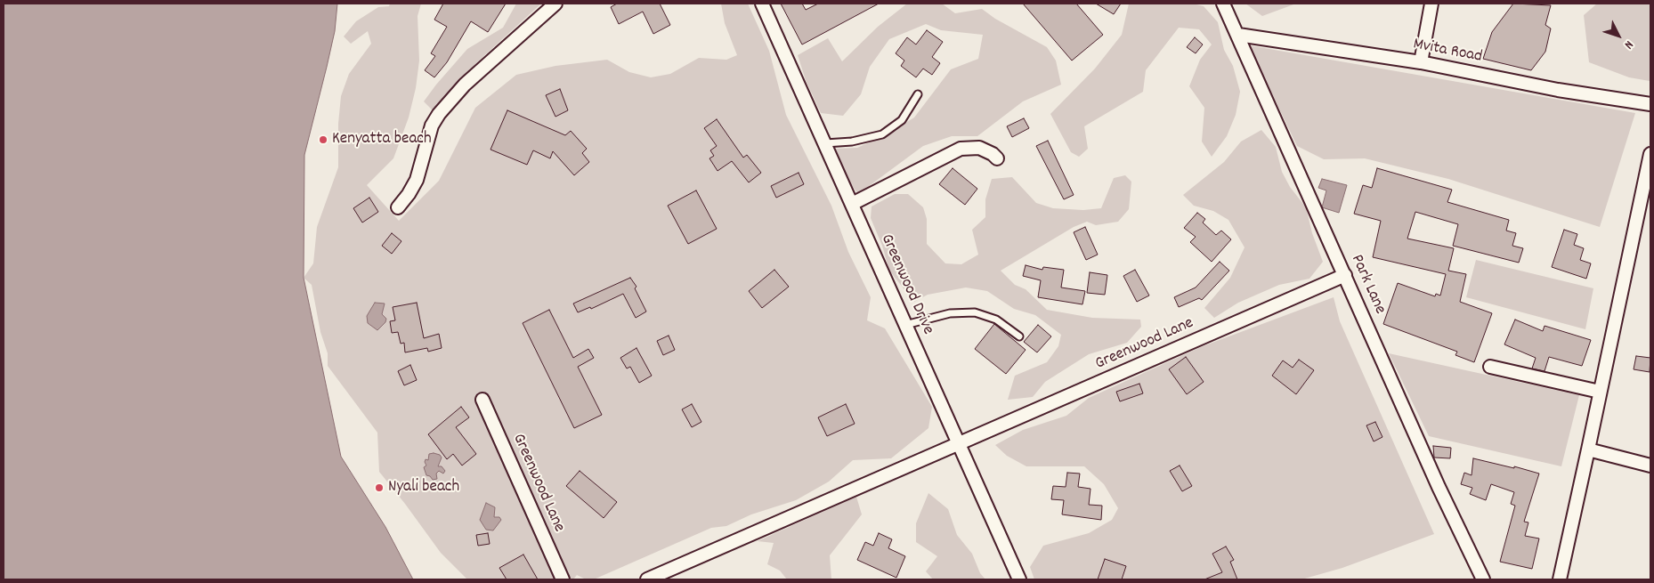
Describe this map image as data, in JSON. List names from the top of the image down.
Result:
{
  "streets": {
    "street": [
      "Mvita Road",
      "Greenwood Drive",
      "Park Lane",
      "Greenwood Lane"
    ]
  },
  "crossings": [
    ["Mvita Road", "Park Lane"],
    ["Greenwood Drive", "Greenwood Lane"],
    ["Park Lane", "Greenwood Lane"]
  ],
  "places": ["Kenyatta beach", "Nyali beach"],
  "north": "bottom right"
}
